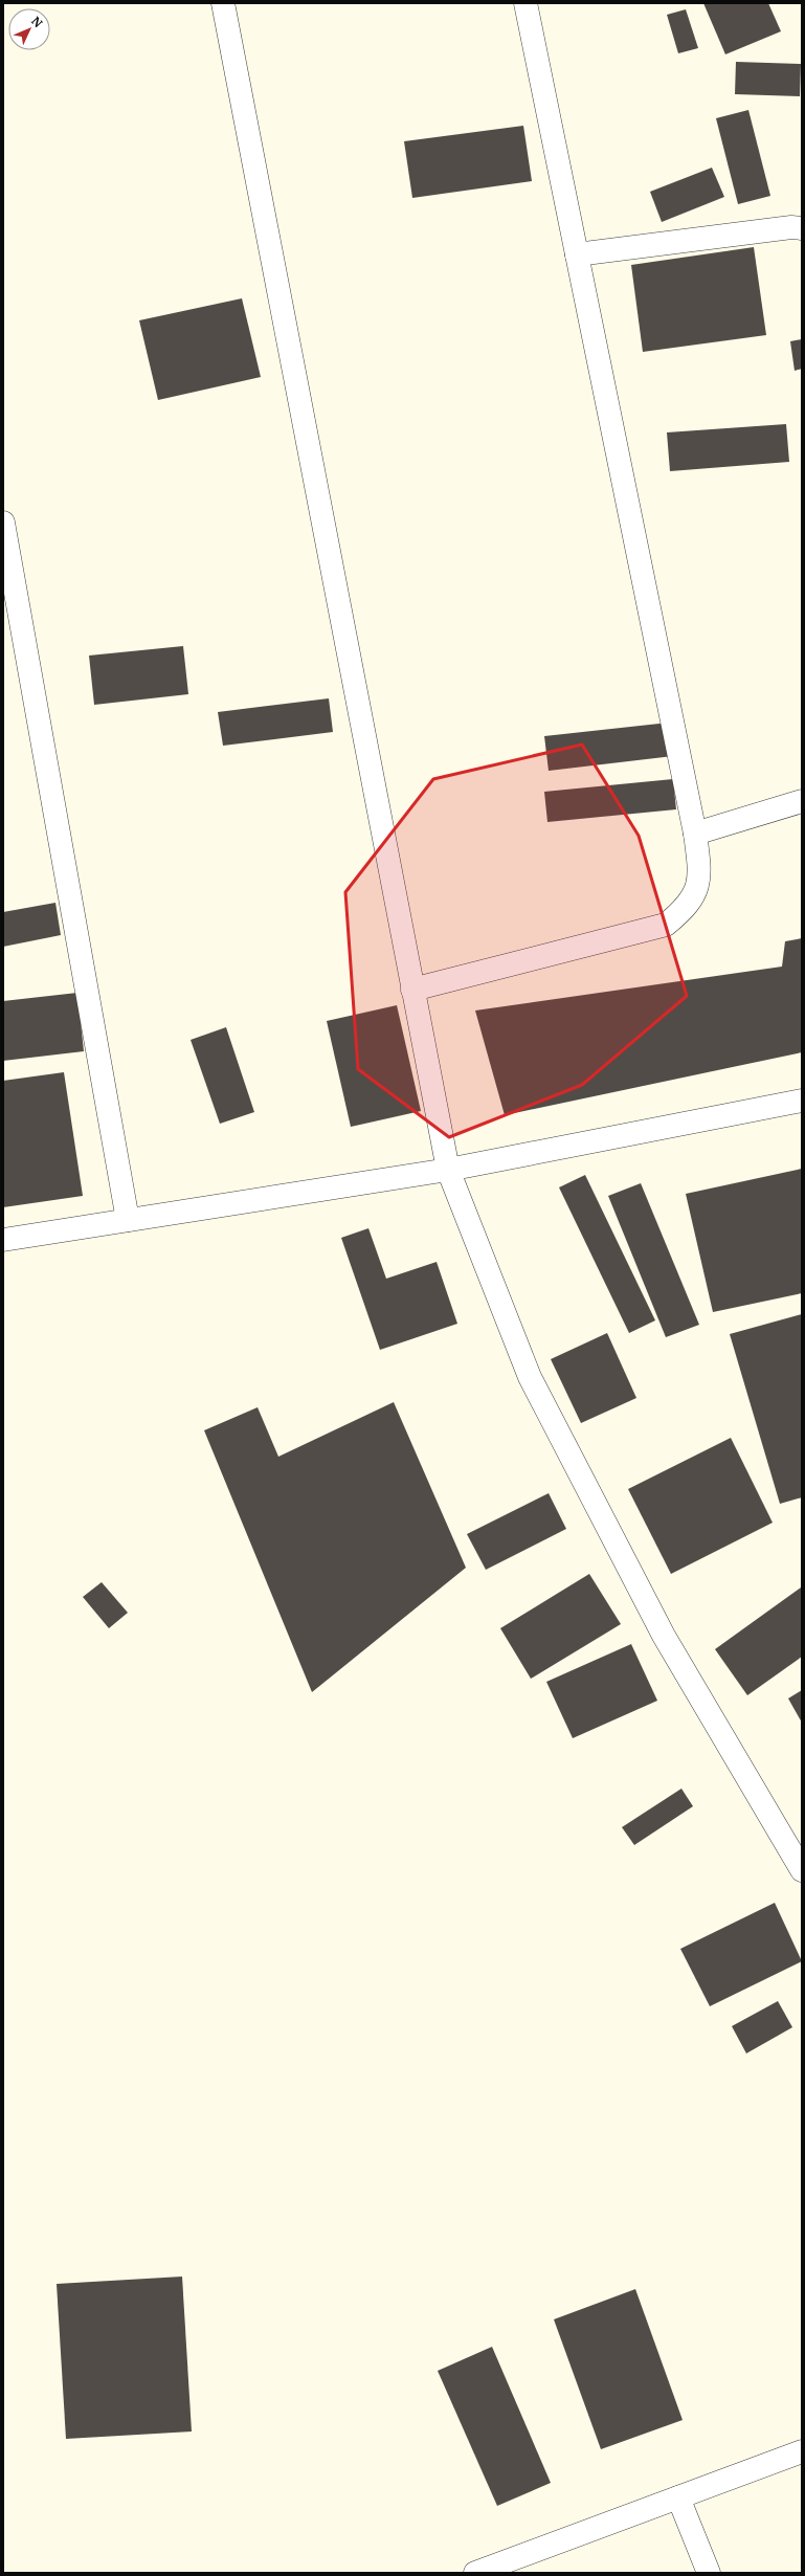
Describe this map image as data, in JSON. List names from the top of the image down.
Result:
{
  "north": "top right"
}
